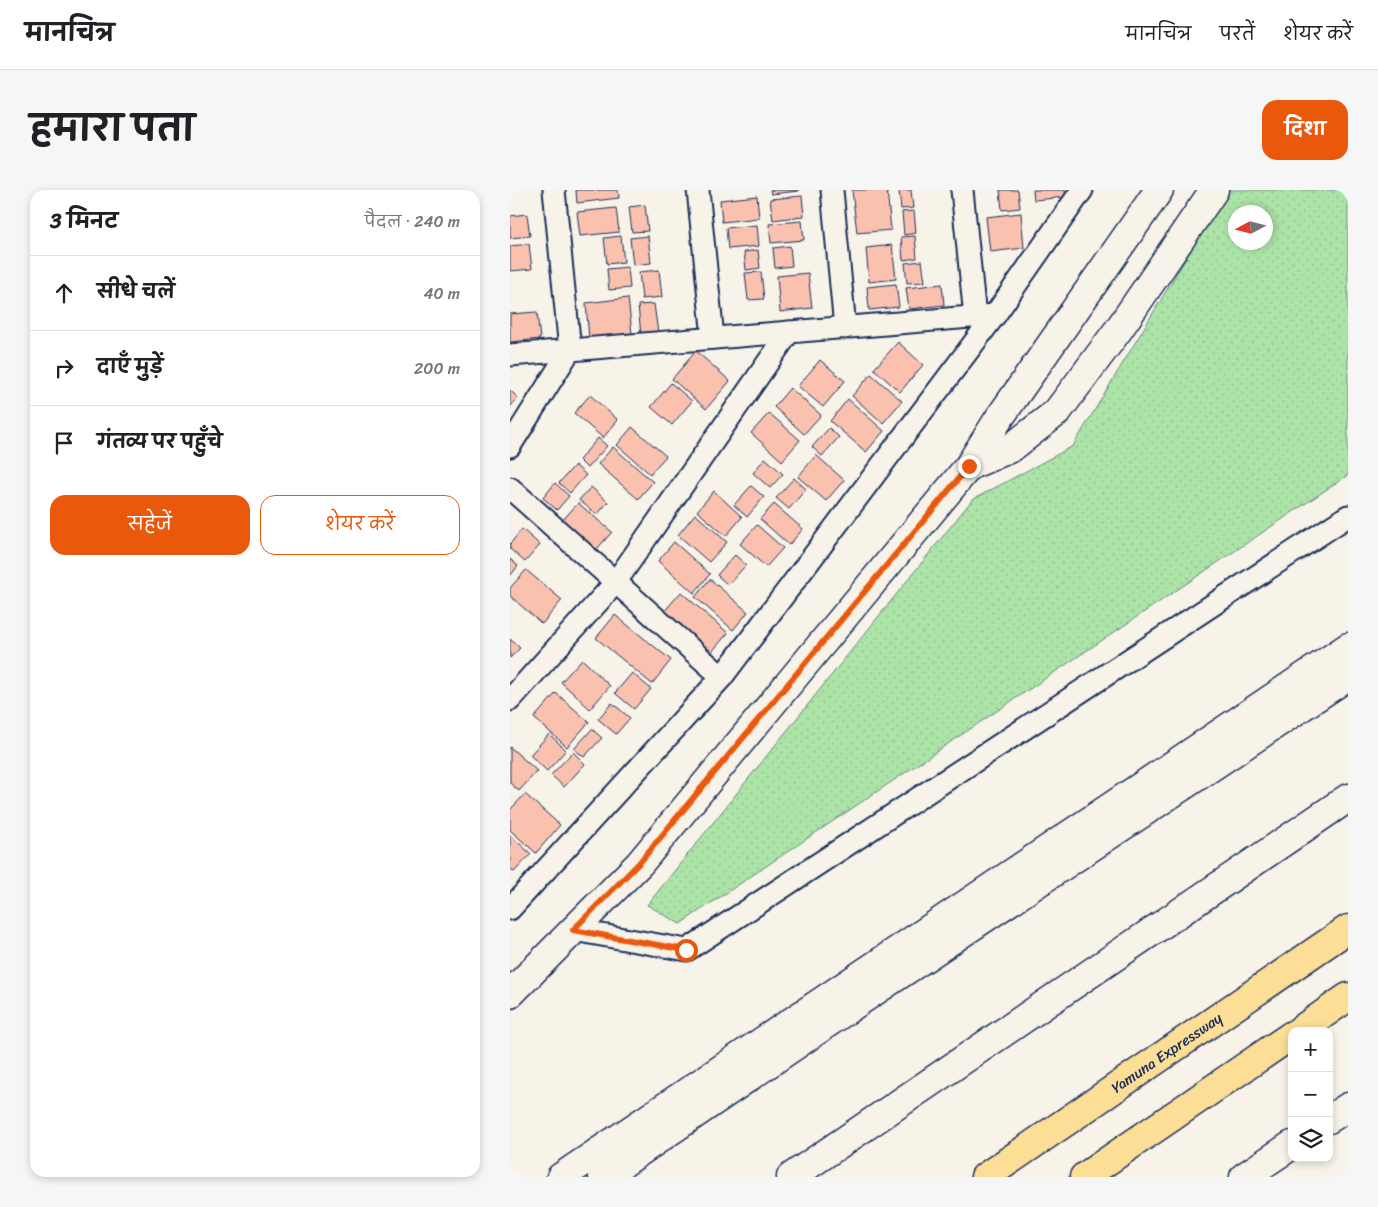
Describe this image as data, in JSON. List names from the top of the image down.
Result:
{
  "streets": {
    "highway": ["Yamuna Expressway"]
  },
  "north": "left",
  "page": {
    "header": "मानचित्र",
    "nav": ["मानचित्र", "परतें", "शेयर करें"],
    "title": "हमारा पता",
    "buttons": [
      "दिशा",
      ["सहेजें", "शेयर करें"]
    ],
    "heading": ["3 मिनट", "पैदल · 240 m"],
    "list": [
      ["सीधे चलें", "40 m"],
      ["दाएँ मुड़ें", "200 m"],
      "गंतव्य पर पहुँचे"
    ],
    "map_buttons": ["+", "−"]
  }
}
